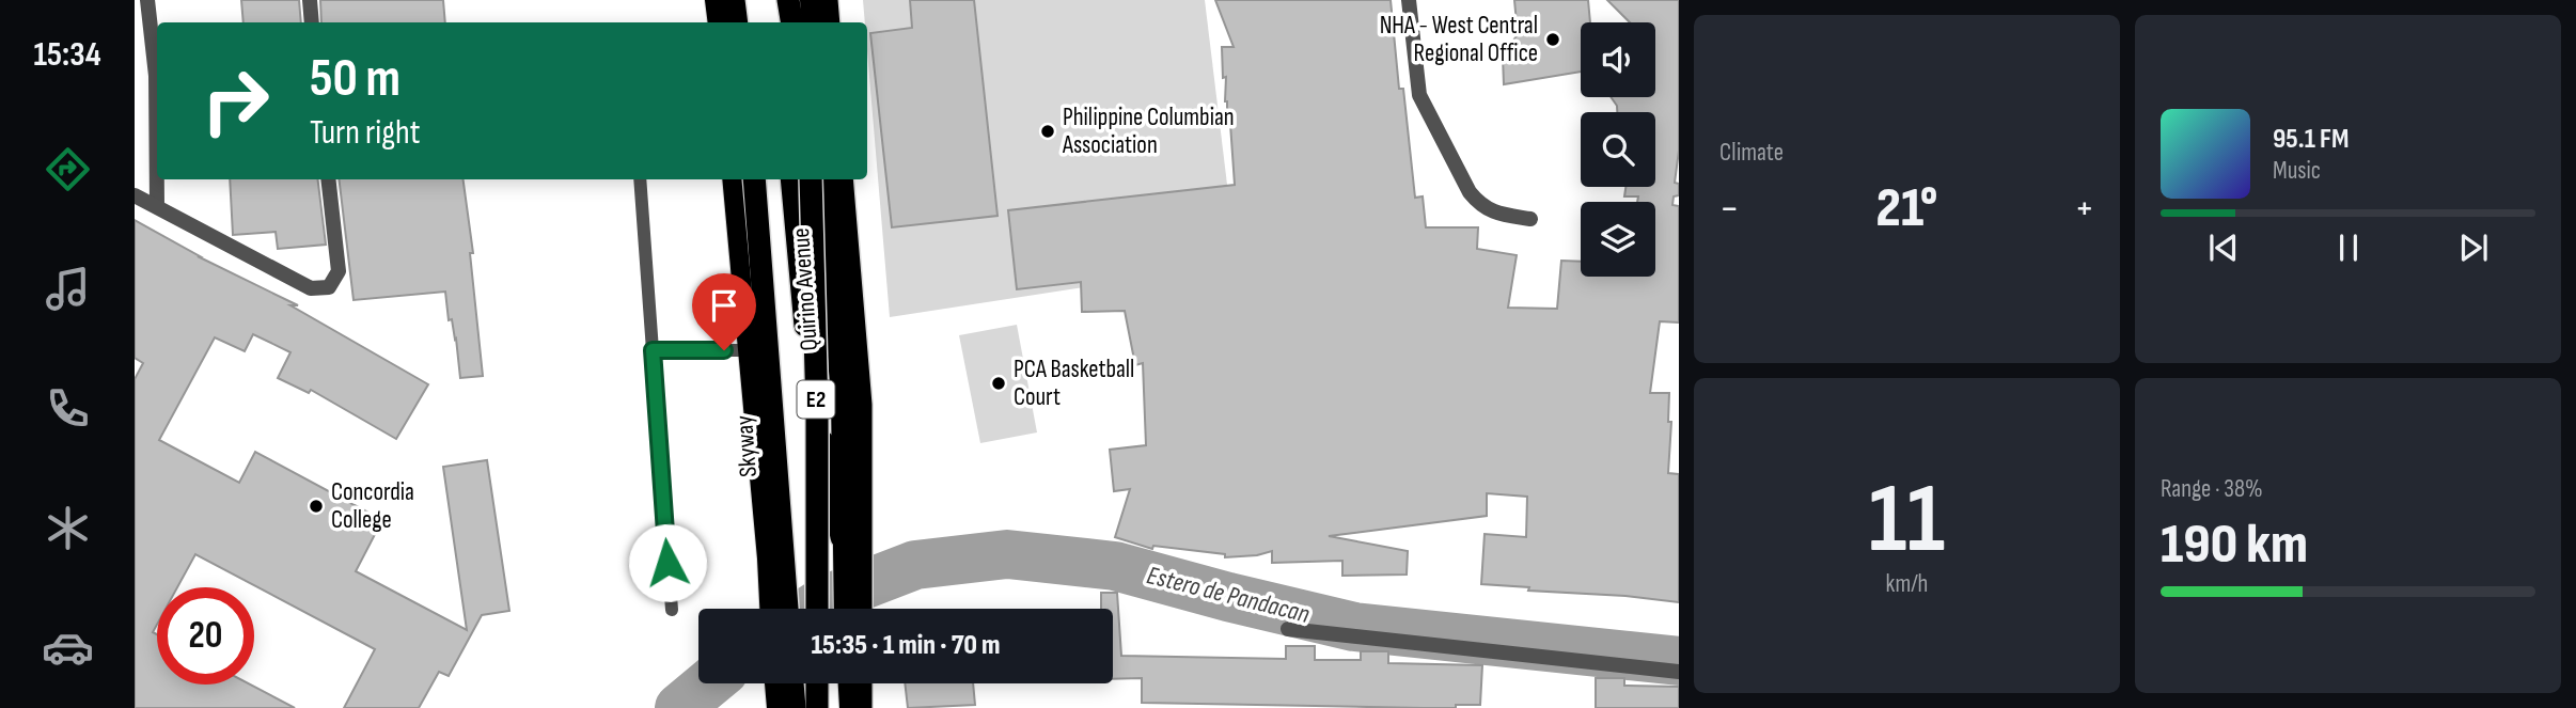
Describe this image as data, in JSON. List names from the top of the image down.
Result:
{
  "streets": {
    "highway": ["E2", "Skyway"],
    "main road": ["Quirino Avenue"]
  },
  "water": ["Estero de Pandacan"],
  "places": [
    "NHA - West Central Regional Office",
    "Philippine Columbian Association",
    "PCA Basketball Court",
    "Concordia College"
  ],
  "page": {
    "tabs": "15:34",
    "tile": [
      "Climate",
      ["11", "km/h"],
      ["Range · 38%", "190 km"]
    ],
    "turn": ["50 m", "Turn right"],
    "song": ["95.1 FM", "Music"],
    "heat": ["−", "21°", "+"],
    "limit": "20",
    "trip": "15:35 · 1 min · 70 m"
  }
}
